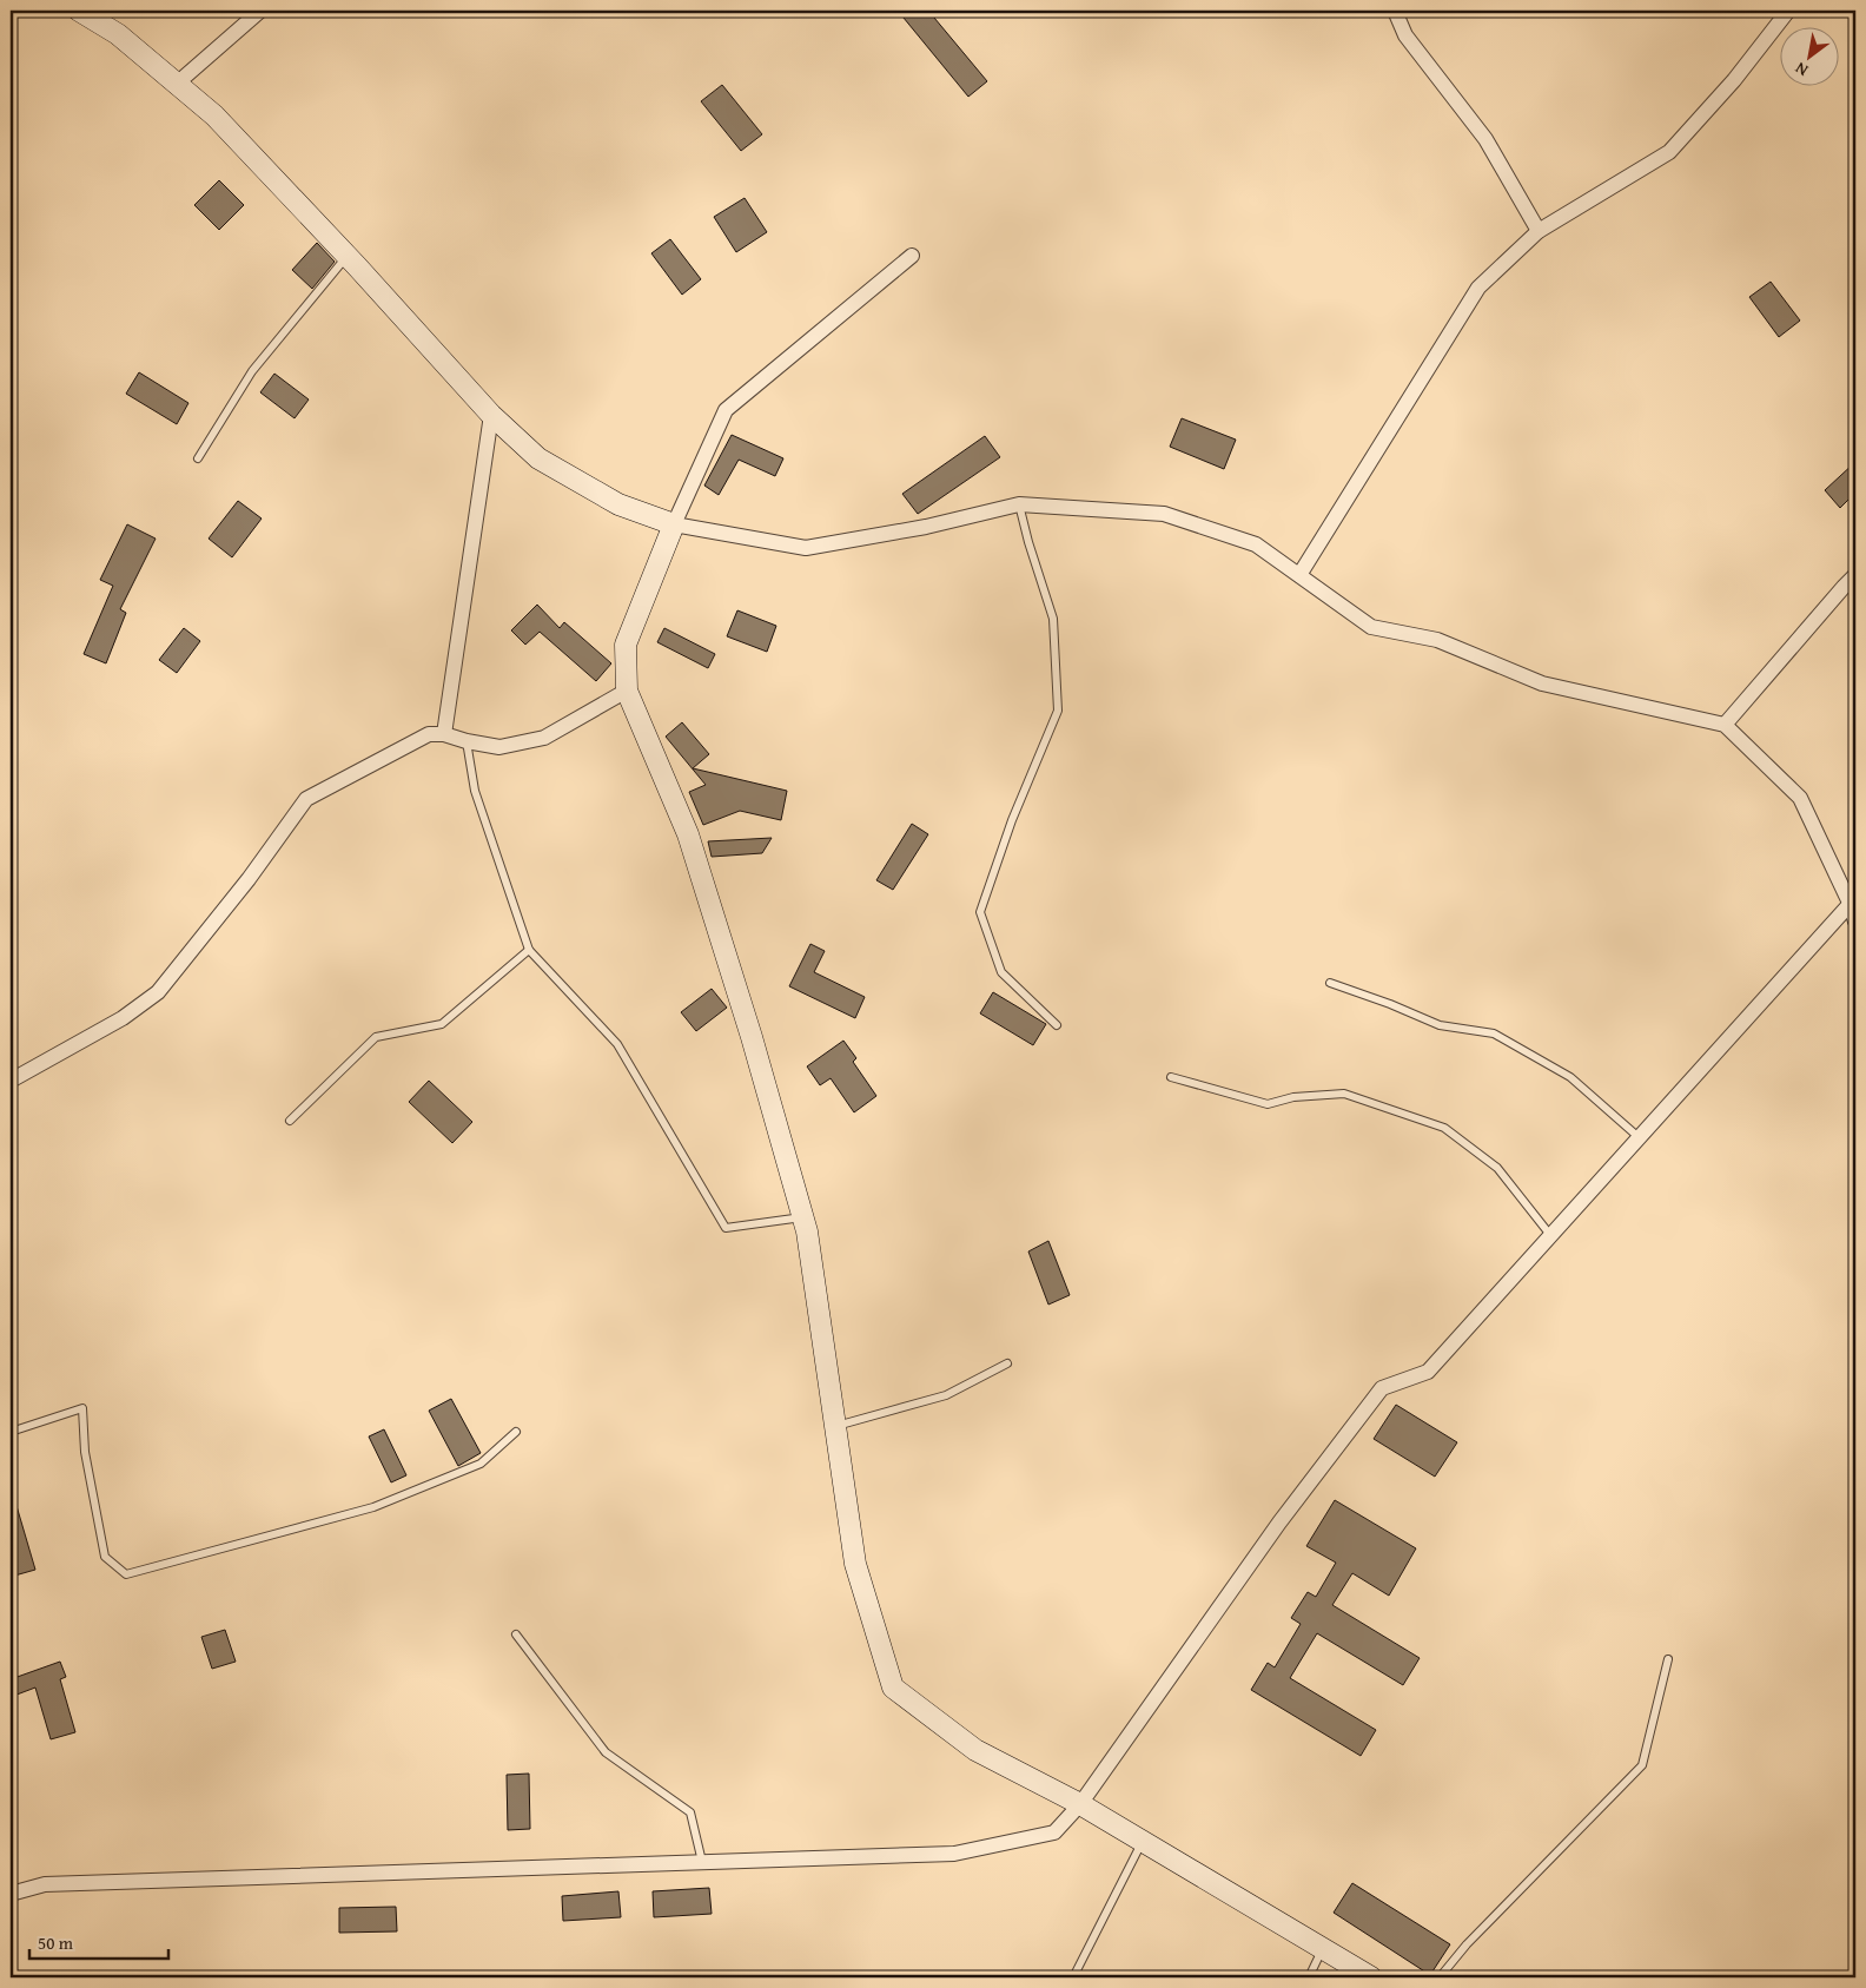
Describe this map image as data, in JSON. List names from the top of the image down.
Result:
{
  "scale_bar": "50 m",
  "north": "bottom left"
}
